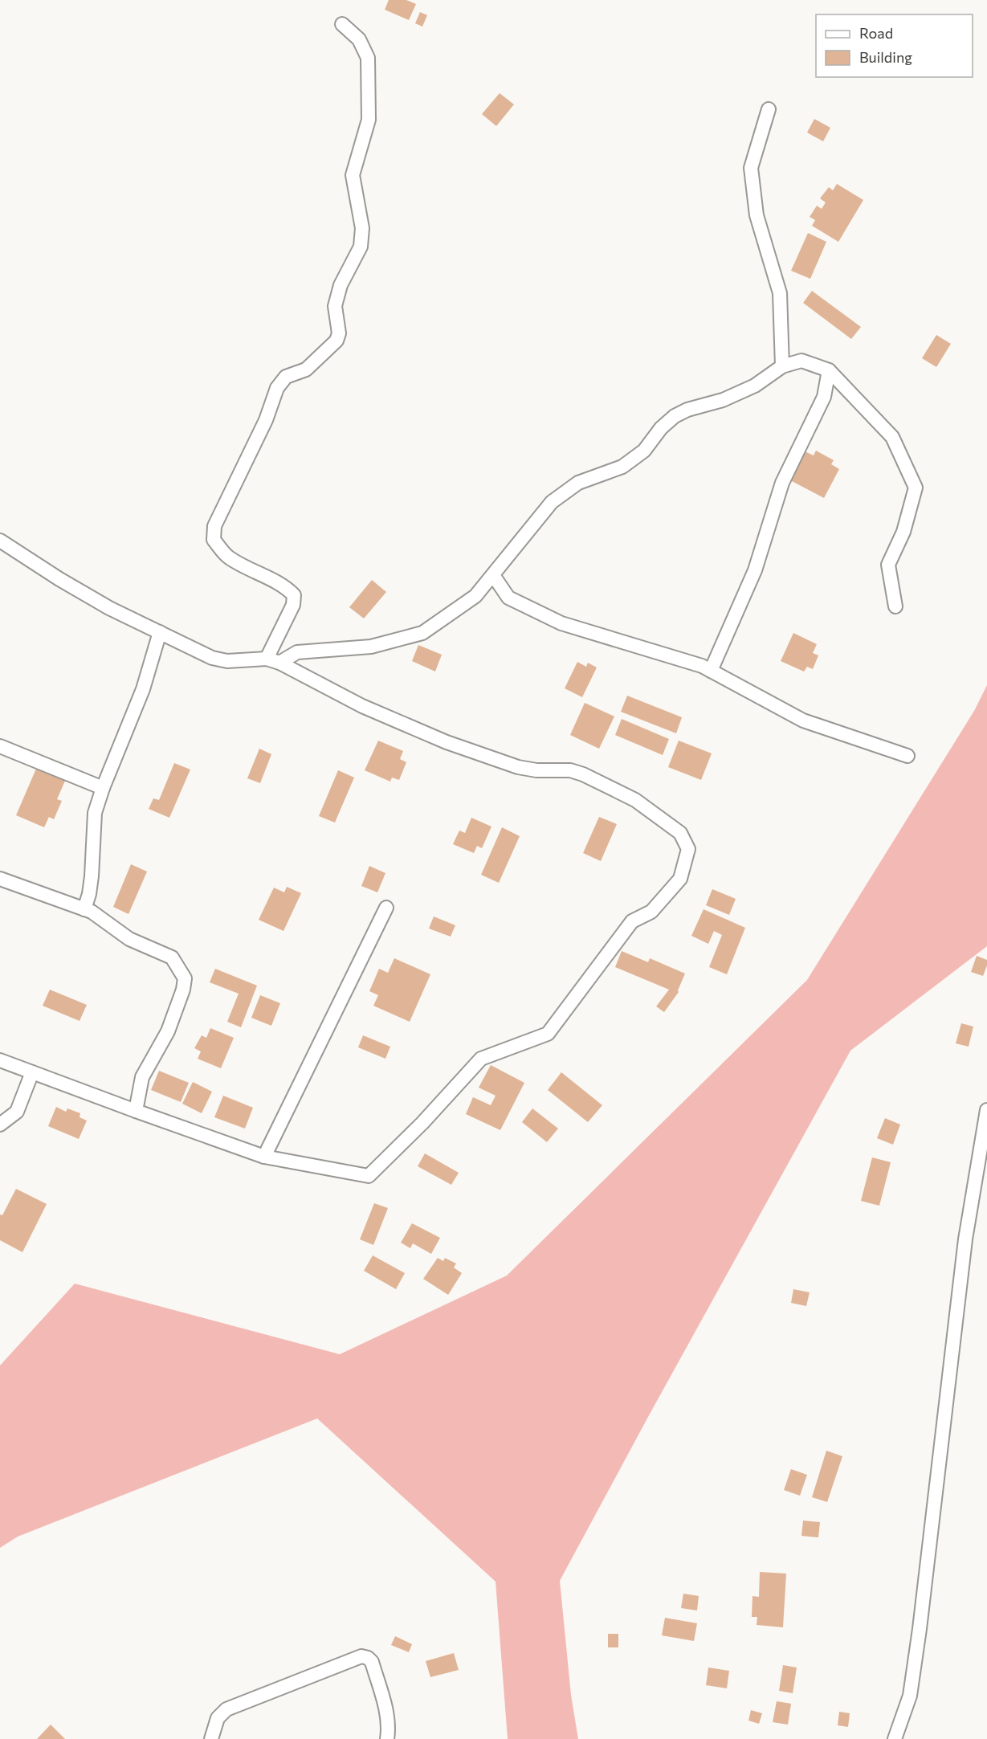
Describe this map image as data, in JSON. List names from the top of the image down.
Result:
{
  "legend": ["Road", "Building"]
}
